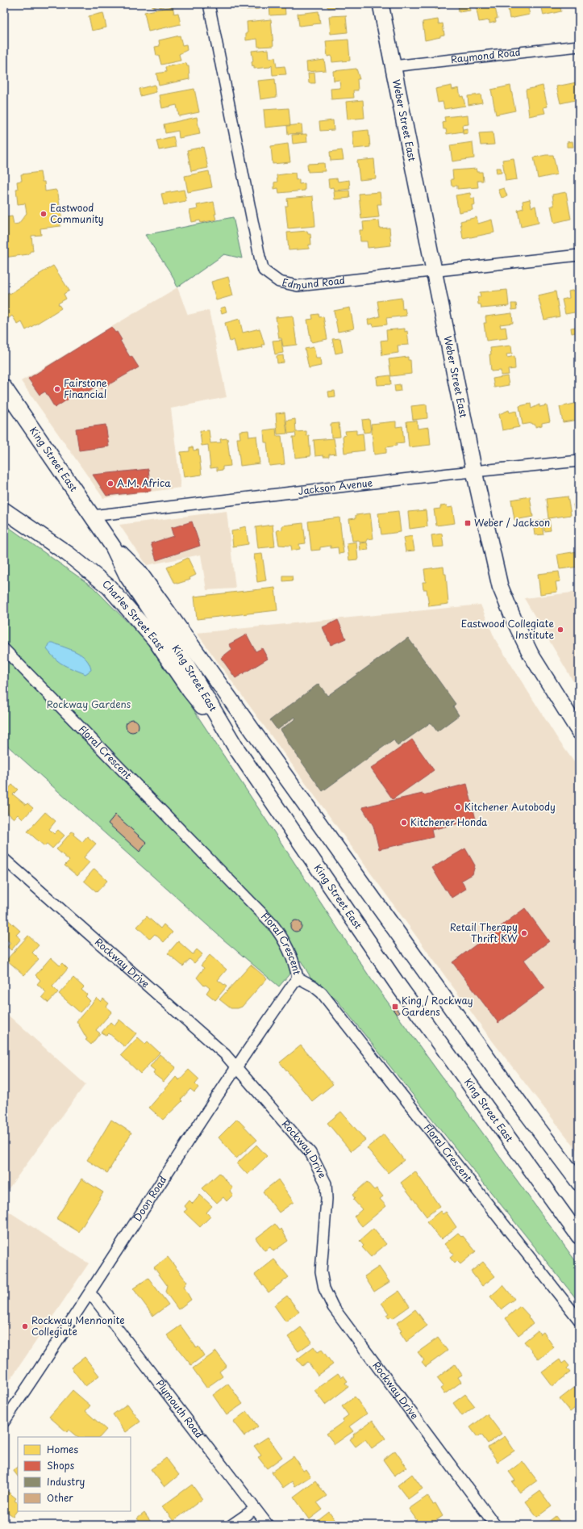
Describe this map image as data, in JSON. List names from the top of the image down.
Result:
{
  "streets": {
    "main road": ["Weber Street East", "King Street East", "Charles Street East"],
    "street": [
      "Raymond Road",
      "Edmund Road",
      "Jackson Avenue",
      "Floral Crescent",
      "Rockway Drive",
      "Doon Road",
      "Plymouth Road"
    ]
  },
  "crossings": [
    ["Raymond Road", "Weber Street East"],
    ["Weber Street East", "Edmund Road"],
    ["Weber Street East", "Jackson Avenue"],
    ["King Street East", "Jackson Avenue"],
    ["King Street East", "Charles Street East"],
    ["Floral Crescent", "Doon Road"],
    ["Rockway Drive", "Doon Road"],
    ["Doon Road", "Plymouth Road"]
  ],
  "parks": ["Rockway Gardens"],
  "places": {
    "other": [
      "Eastwood Community",
      "Fairstone Financial",
      "A.M. Africa",
      "Eastwood Collegiate Institute",
      "Kitchener Autobody",
      "Kitchener Honda",
      "Retail Therapy Thrift KW",
      "Rockway Mennonite Collegiate"
    ],
    "transit": ["Weber / Jackson", "King / Rockway Gardens"]
  },
  "legend": [
    "Homes",
    "Shops",
    "Industry",
    "Other"
  ]
}
